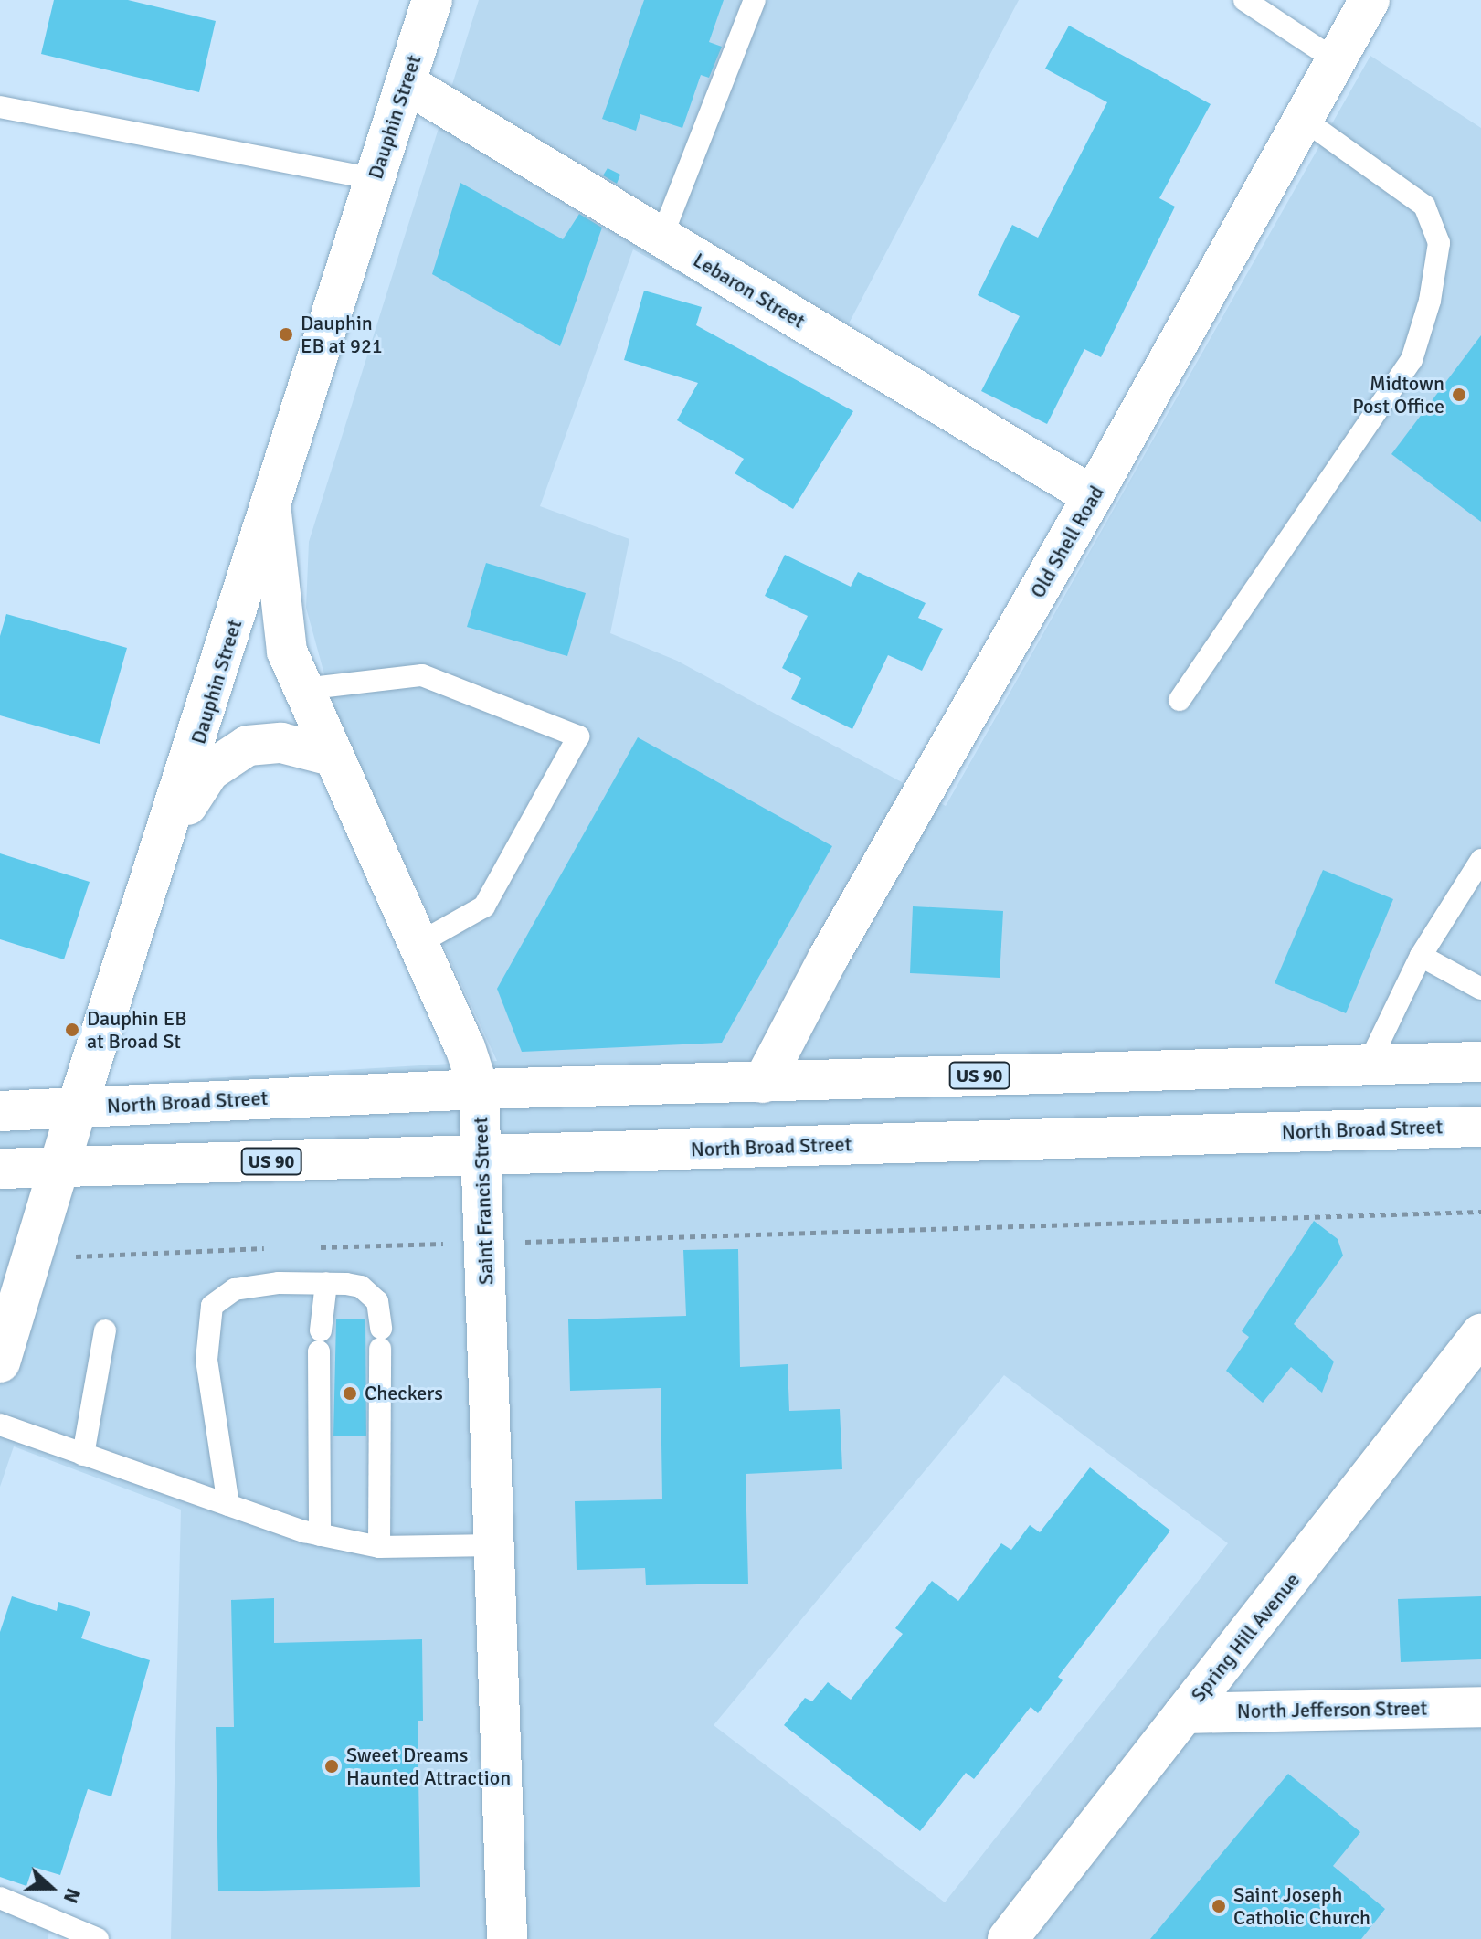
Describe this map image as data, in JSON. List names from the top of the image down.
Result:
{
  "streets": {
    "main road": [
      "Dauphin Street",
      "Lebaron Street",
      "Old Shell Road",
      "US 90",
      "North Broad Street",
      "Saint Francis Street",
      "Spring Hill Avenue",
      "North Jefferson Street"
    ]
  },
  "crossings": [
    ["Dauphin Street", "Lebaron Street"],
    ["Dauphin Street", "US 90"],
    ["Dauphin Street", "North Broad Street"],
    ["Dauphin Street", "Saint Francis Street"],
    ["Lebaron Street", "Old Shell Road"],
    ["Old Shell Road", "North Broad Street"],
    ["US 90", "North Broad Street"],
    ["North Broad Street", "Saint Francis Street"],
    ["Spring Hill Avenue", "North Jefferson Street"]
  ],
  "places": [
    "Dauphin EB at 921",
    "Midtown Post Office",
    "Dauphin EB at Broad St",
    "Checkers",
    "Sweet Dreams Haunted Attraction",
    "Saint Joseph Catholic Church"
  ],
  "north": "right"
}
